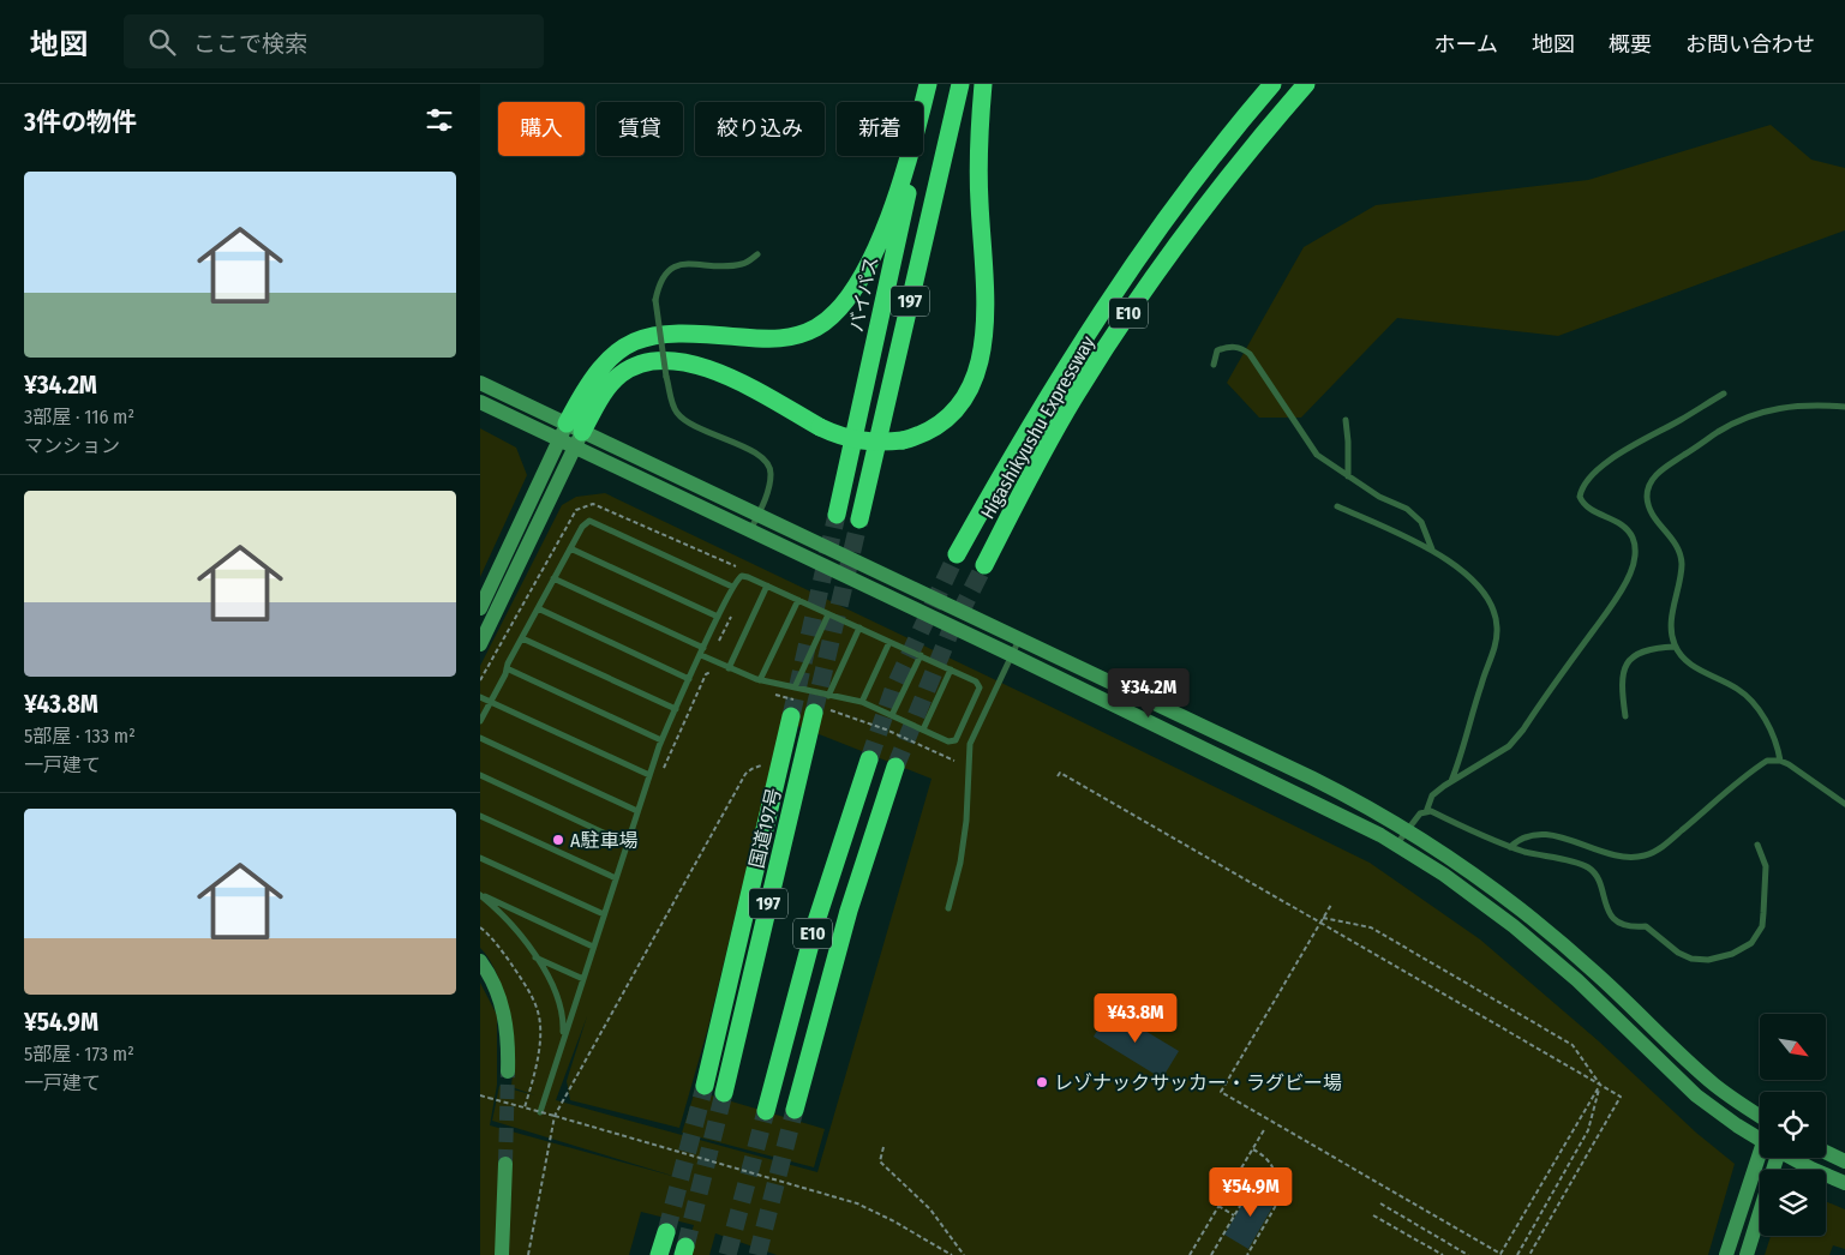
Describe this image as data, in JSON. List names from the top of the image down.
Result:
{
  "streets": {
    "highway": [
      "バイパス",
      "197",
      "E10",
      "Higashikyushu Expressway",
      "国道197号"
    ]
  },
  "places": ["A駐車場", "レゾナックサッカー・ラグビー場"],
  "north": "bottom right",
  "page": {
    "header": "地図",
    "search": "ここで検索",
    "nav": [
      "ホーム",
      "地図",
      "概要",
      "お問い合わせ"
    ],
    "heading": "3件の物件",
    "chip": [
      "購入",
      "賃貸",
      "絞り込み",
      "新着"
    ],
    "list": [
      {
        "name": "¥34.2M",
        "note": "3部屋 · 116 m² · マンション"
      },
      {
        "name": "¥43.8M",
        "note": "5部屋 · 133 m² · 一戸建て"
      },
      {
        "name": "¥54.9M",
        "note": "5部屋 · 173 m² · 一戸建て"
      }
    ],
    "price": ["¥34.2M", "¥43.8M", "¥54.9M"]
  }
}
